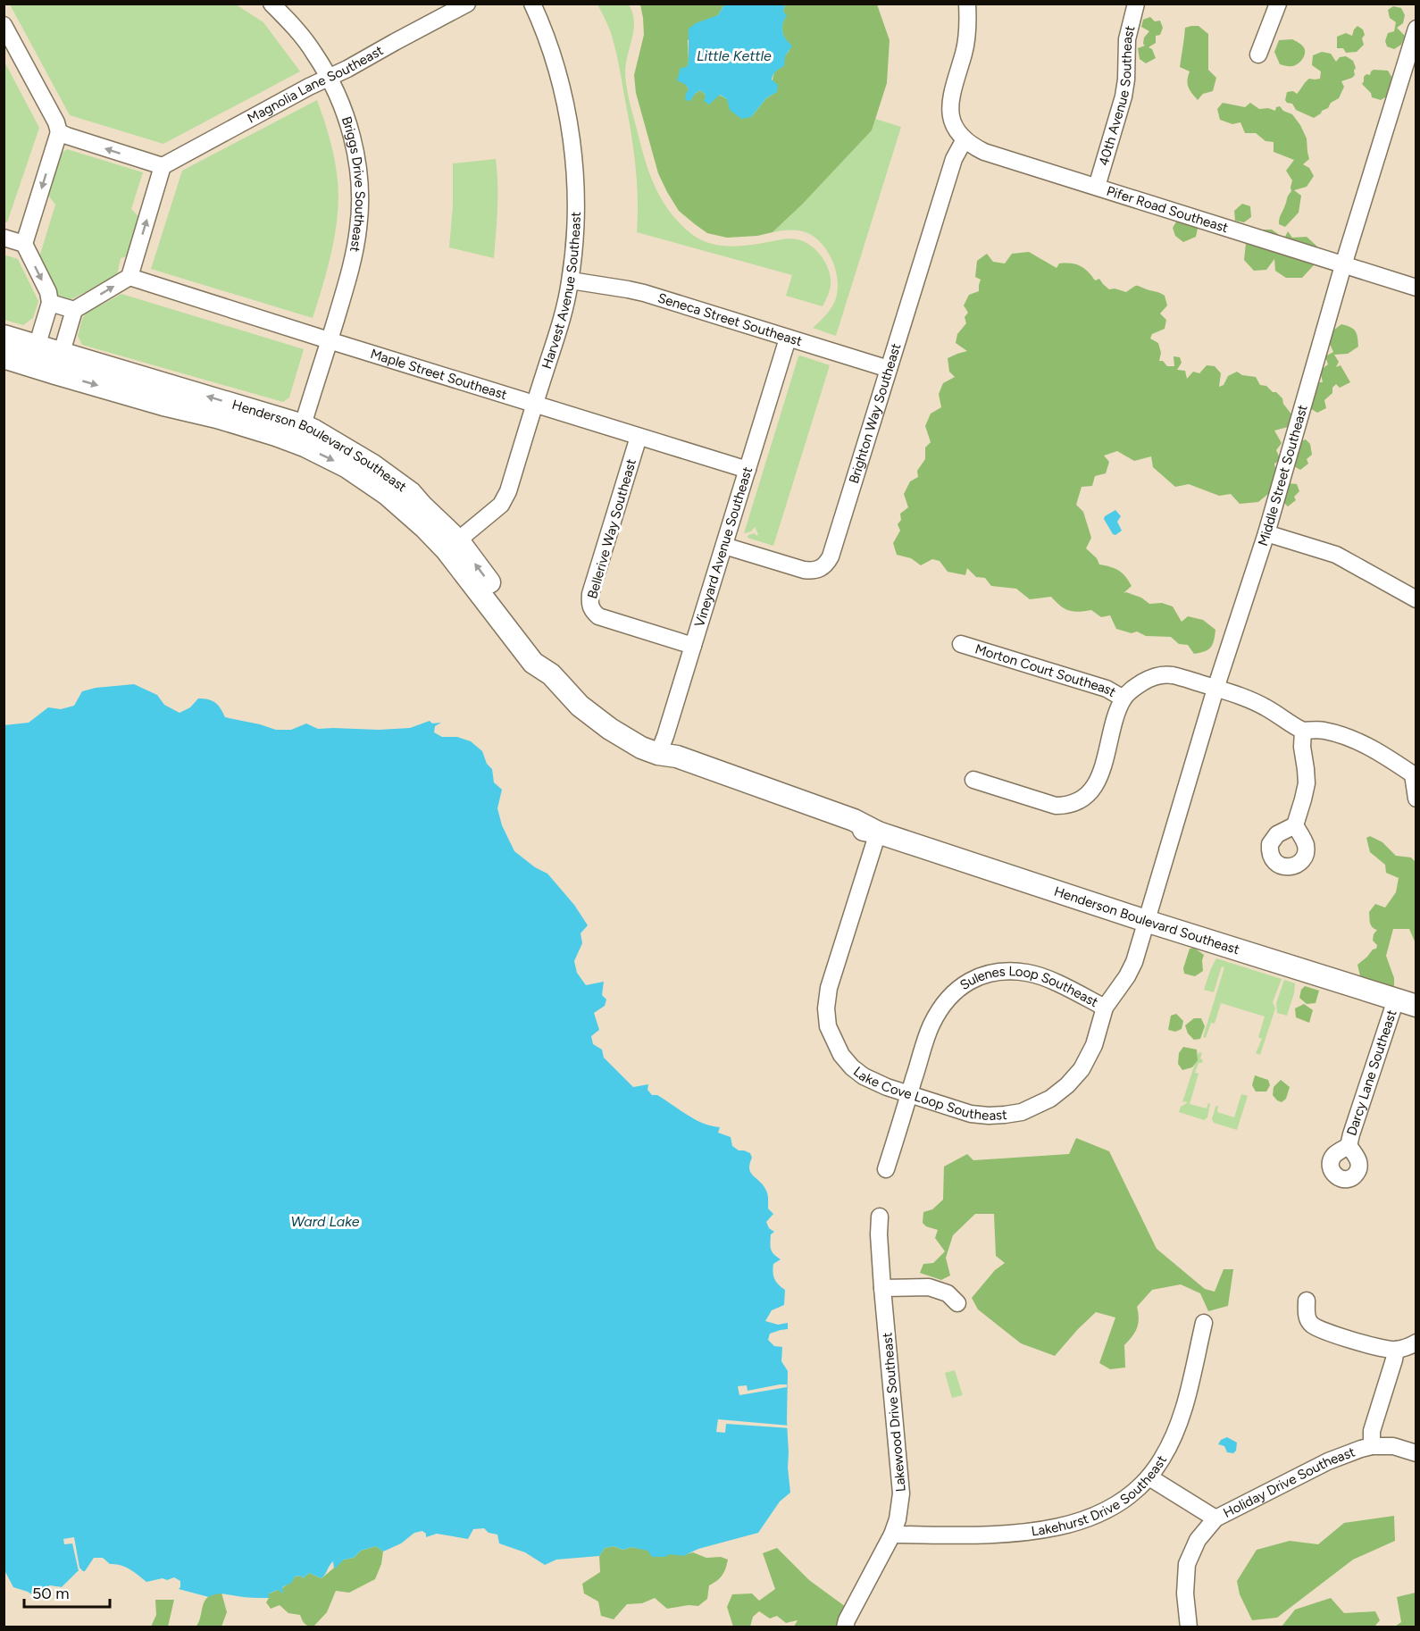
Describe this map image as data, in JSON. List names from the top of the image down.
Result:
{
  "streets": {
    "main road": ["Henderson Boulevard Southeast"],
    "street": [
      "Magnolia Lane Southeast",
      "40th Avenue Southeast",
      "Briggs Drive Southeast",
      "Pifer Road Southeast",
      "Harvest Avenue Southeast",
      "Seneca Street Southeast",
      "Maple Street Southeast",
      "Brighton Way Southeast",
      "Middle Street Southeast",
      "Bellerive Way Southeast",
      "Vineyard Avenue Southeast",
      "Morton Court Southeast",
      "Sulenes Loop Southeast",
      "Darcy Lane Southeast",
      "Lake Cove Loop Southeast",
      "Lakewood Drive Southeast",
      "Holiday Drive Southeast",
      "Lakehurst Drive Southeast"
    ]
  },
  "crossings": [
    ["Magnolia Lane Southeast", "Briggs Drive Southeast"],
    ["40th Avenue Southeast", "Pifer Road Southeast"],
    ["Briggs Drive Southeast", "Maple Street Southeast"],
    ["Briggs Drive Southeast", "Henderson Boulevard Southeast"],
    ["Pifer Road Southeast", "Brighton Way Southeast"],
    ["Pifer Road Southeast", "Middle Street Southeast"],
    ["Harvest Avenue Southeast", "Seneca Street Southeast"],
    ["Harvest Avenue Southeast", "Maple Street Southeast"],
    ["Harvest Avenue Southeast", "Henderson Boulevard Southeast"],
    ["Seneca Street Southeast", "Brighton Way Southeast"],
    ["Seneca Street Southeast", "Vineyard Avenue Southeast"],
    ["Maple Street Southeast", "Bellerive Way Southeast"],
    ["Maple Street Southeast", "Vineyard Avenue Southeast"],
    ["Brighton Way Southeast", "Vineyard Avenue Southeast"],
    ["Henderson Boulevard Southeast", "Middle Street Southeast"],
    ["Henderson Boulevard Southeast", "Vineyard Avenue Southeast"],
    ["Henderson Boulevard Southeast", "Darcy Lane Southeast"],
    ["Henderson Boulevard Southeast", "Lake Cove Loop Southeast"],
    ["Middle Street Southeast", "Morton Court Southeast"],
    ["Middle Street Southeast", "Lake Cove Loop Southeast"],
    ["Bellerive Way Southeast", "Vineyard Avenue Southeast"],
    ["Sulenes Loop Southeast", "Lake Cove Loop Southeast"],
    ["Lakewood Drive Southeast", "Lakehurst Drive Southeast"]
  ],
  "water": ["Little Kettle", "Ward Lake"],
  "scale_bar": "50 m"
}
